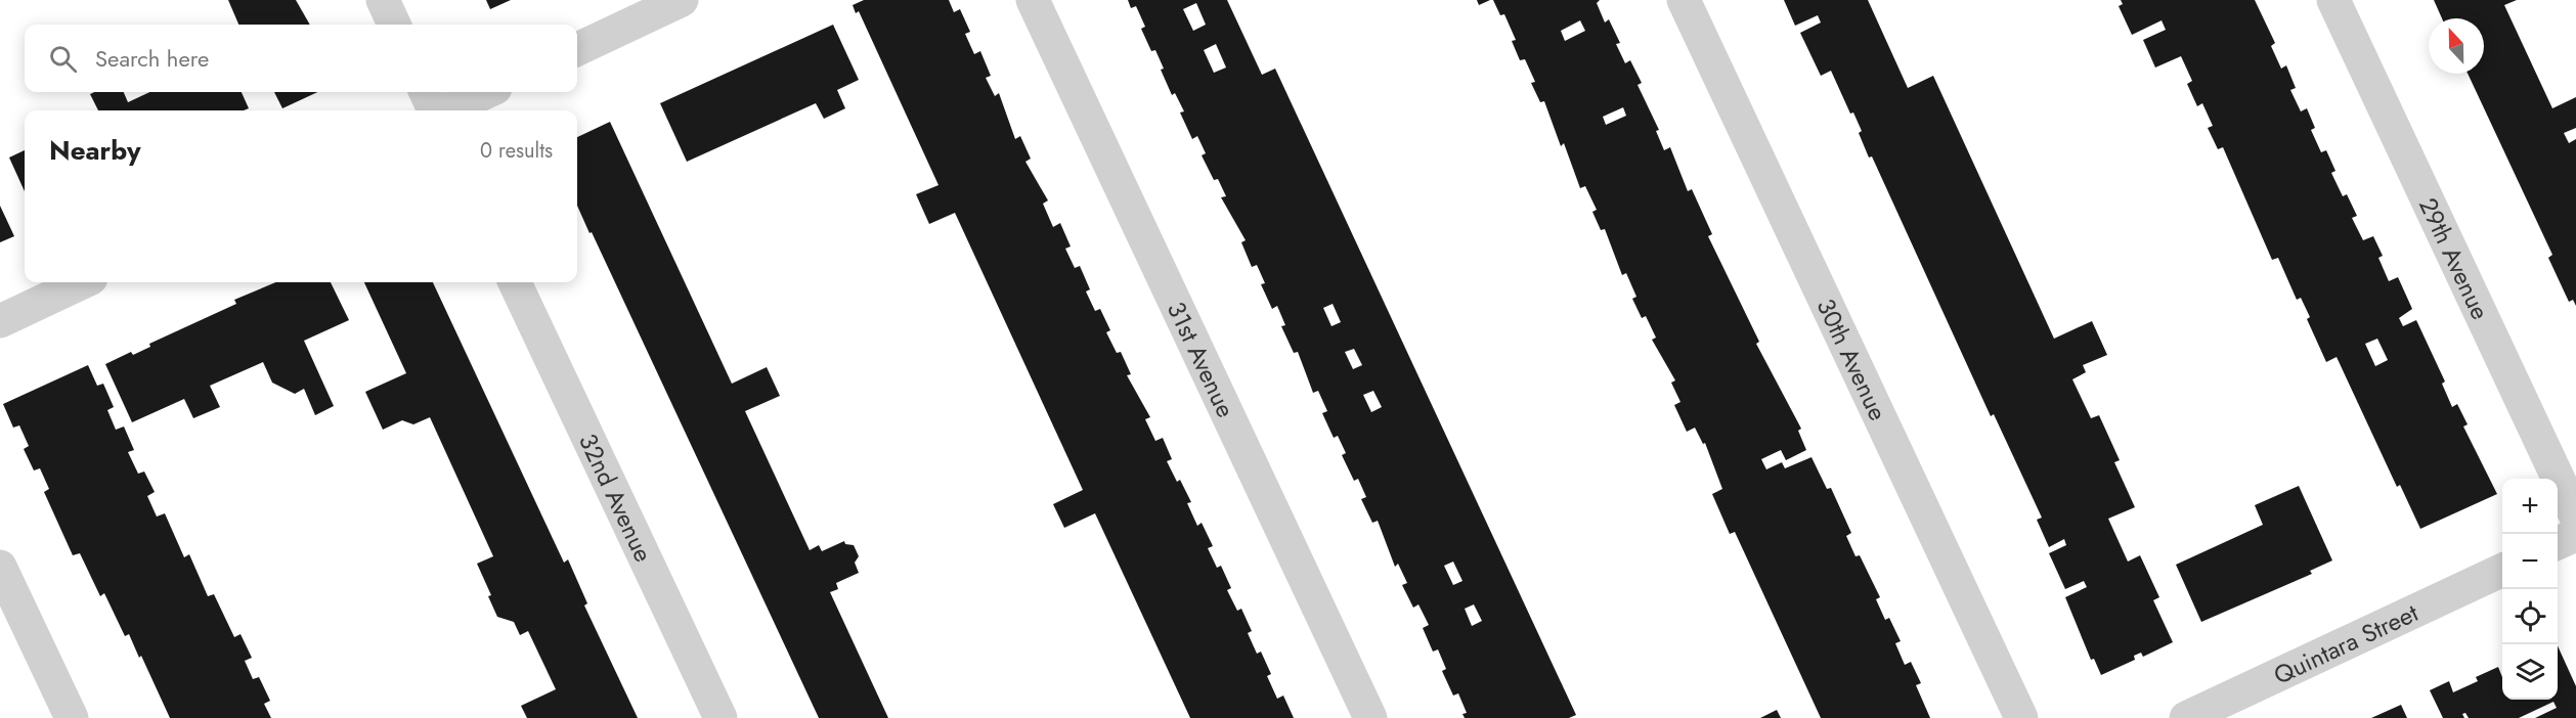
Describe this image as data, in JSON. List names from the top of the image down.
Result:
{
  "streets": {
    "street": [
      "29th Avenue",
      "31st Avenue",
      "30th Avenue",
      "32nd Avenue",
      "Quintara Street"
    ]
  },
  "north": "top",
  "page": {
    "search": "Search here",
    "heading": ["Nearby", "0 results"],
    "map_buttons": ["+", "−"]
  }
}
